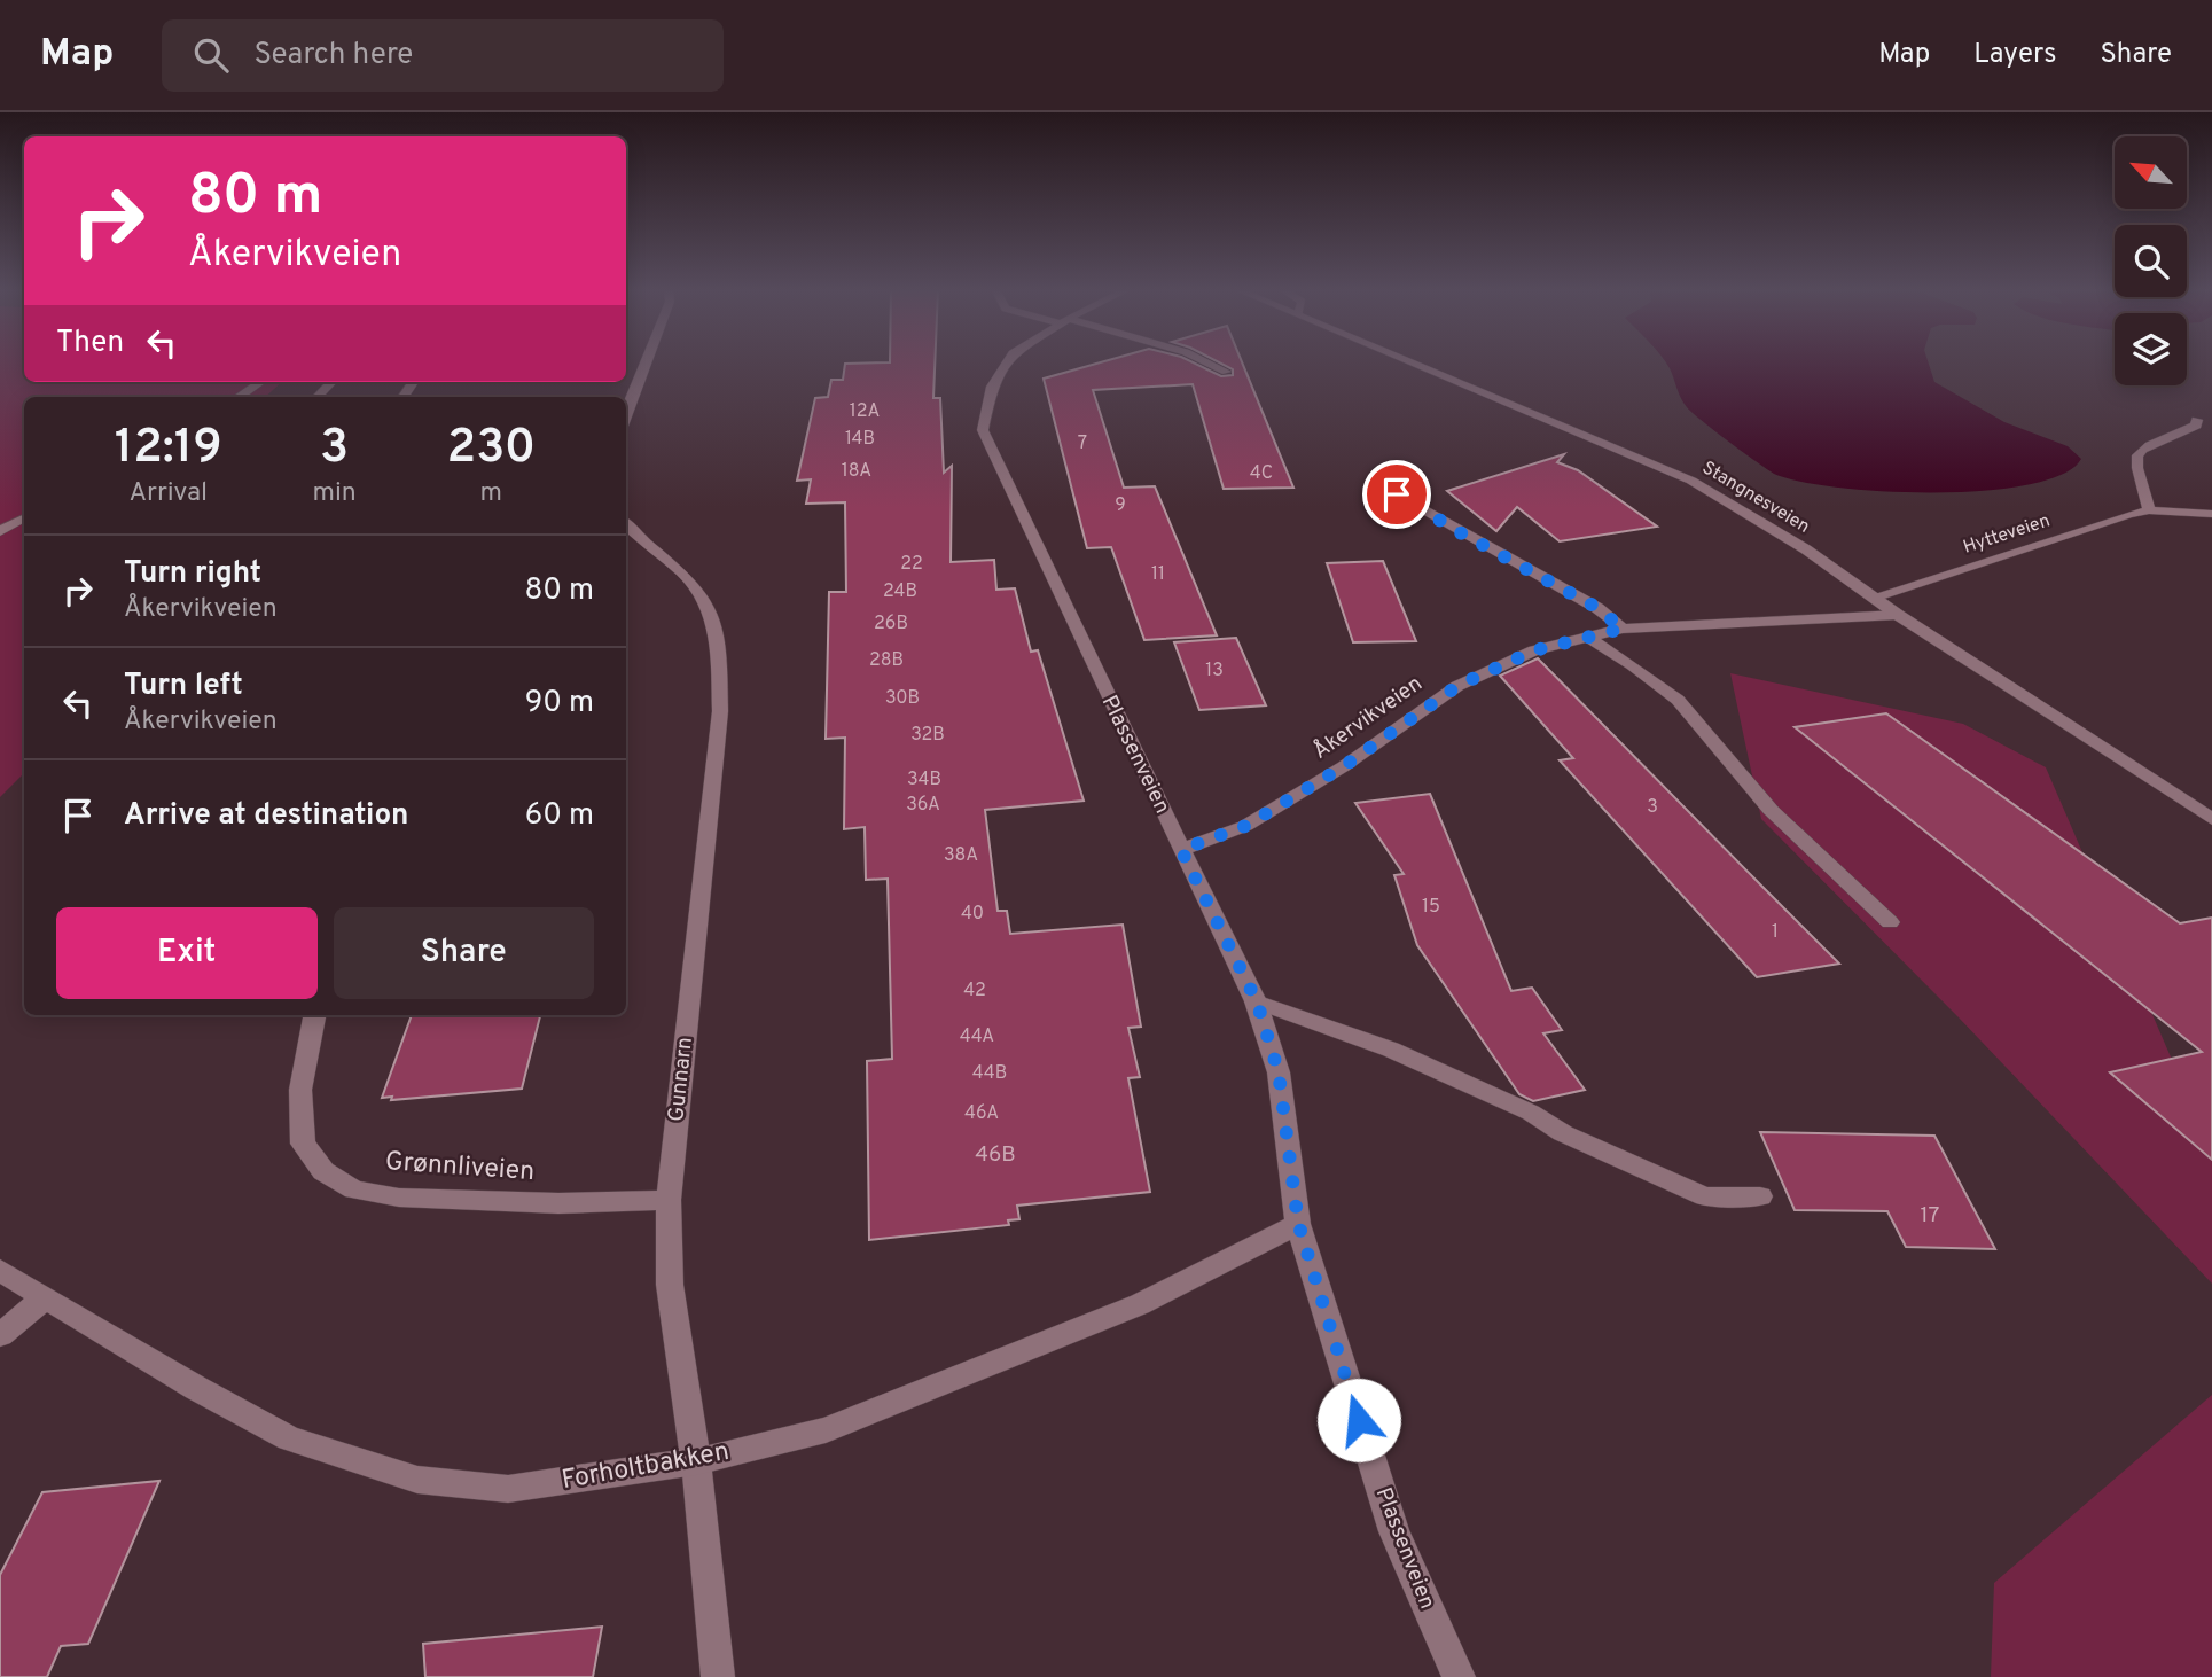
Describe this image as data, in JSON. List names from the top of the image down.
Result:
{
  "streets": {
    "street": [
      "Stangnesveien",
      "Hytteveien",
      "Åkervikveien",
      "Plassenveien",
      "Gunnarn",
      "Grønnliveien",
      "Forholtbakken"
    ]
  },
  "crossings": [
    ["Stangnesveien", "Hytteveien"],
    ["Stangnesveien", "Åkervikveien"],
    ["Åkervikveien", "Plassenveien"],
    ["Plassenveien", "Forholtbakken"],
    ["Gunnarn", "Grønnliveien"],
    ["Gunnarn", "Forholtbakken"]
  ],
  "house_numbers": [
    "12A",
    "14B",
    "7",
    "18A",
    "4C",
    "9",
    "22",
    "11",
    "24B",
    "26B",
    "28B",
    "13",
    "30B",
    "32B",
    "34B",
    "36A",
    "3",
    "38A",
    "15",
    "40",
    "1",
    "42",
    "44A",
    "44B",
    "46A",
    "46B",
    "17"
  ],
  "north": "top left",
  "page": {
    "header": "Map",
    "search": "Search here",
    "nav": ["Map", "Layers", "Share"],
    "turn": ["80 m", "Åkervikveien"],
    "then": "Then",
    "eta": [
      "12:19",
      "Arrival",
      "3",
      "min",
      "230",
      "m"
    ],
    "list": [
      {
        "name": "Turn right",
        "note": "Åkervikveien",
        "value": "80 m"
      },
      {
        "name": "Turn left",
        "note": "Åkervikveien",
        "value": "90 m"
      },
      {
        "name": "Arrive at destination",
        "value": "60 m"
      }
    ],
    "buttons": ["Exit", "Share"]
  }
}
